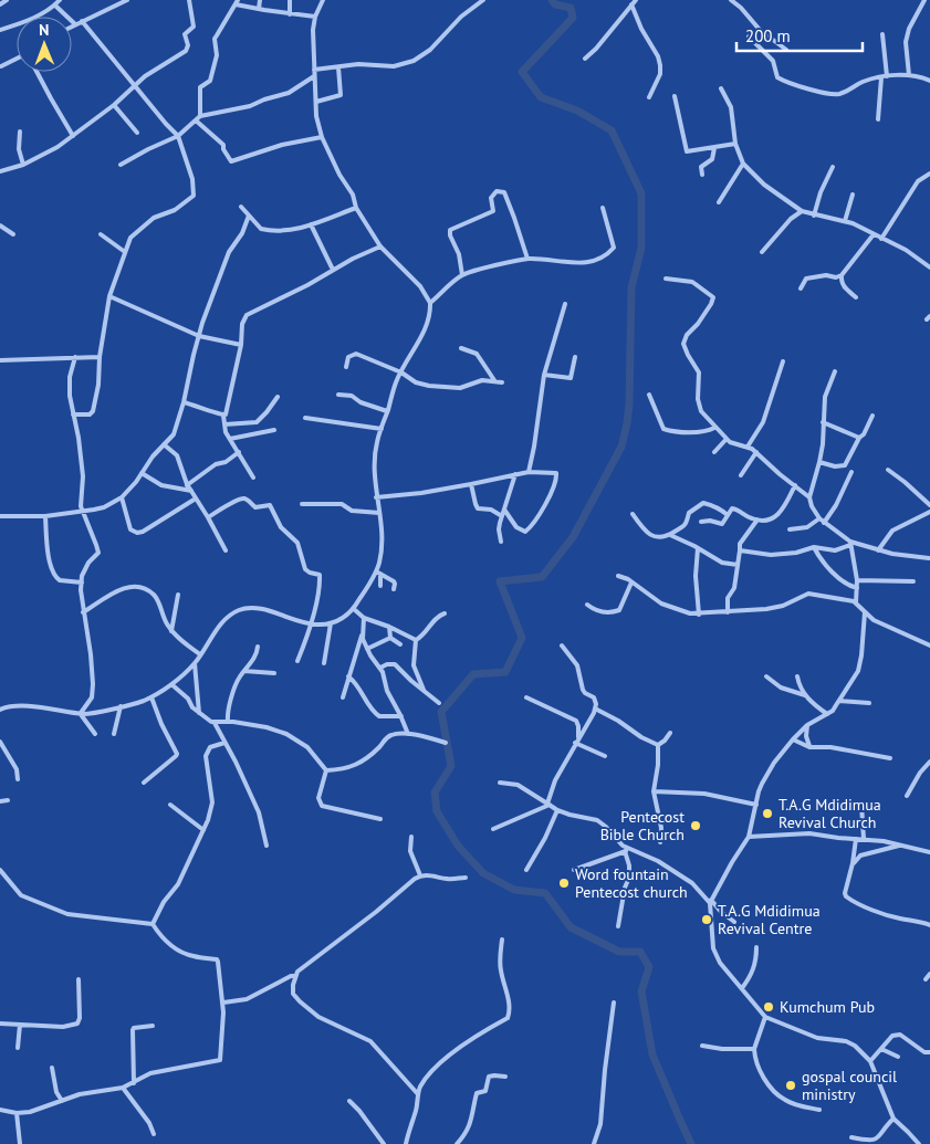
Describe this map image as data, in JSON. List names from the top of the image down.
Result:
{
  "places": [
    "T.A.G Mdidimua Revival Church",
    "Pentecost Bible Church",
    "Word fountain Pentecost church",
    "T.A.G Mdidimua Revival Centre",
    "Kumchum Pub",
    "gospal council ministry"
  ],
  "scale_bar": "200 m",
  "north": "top"
}
